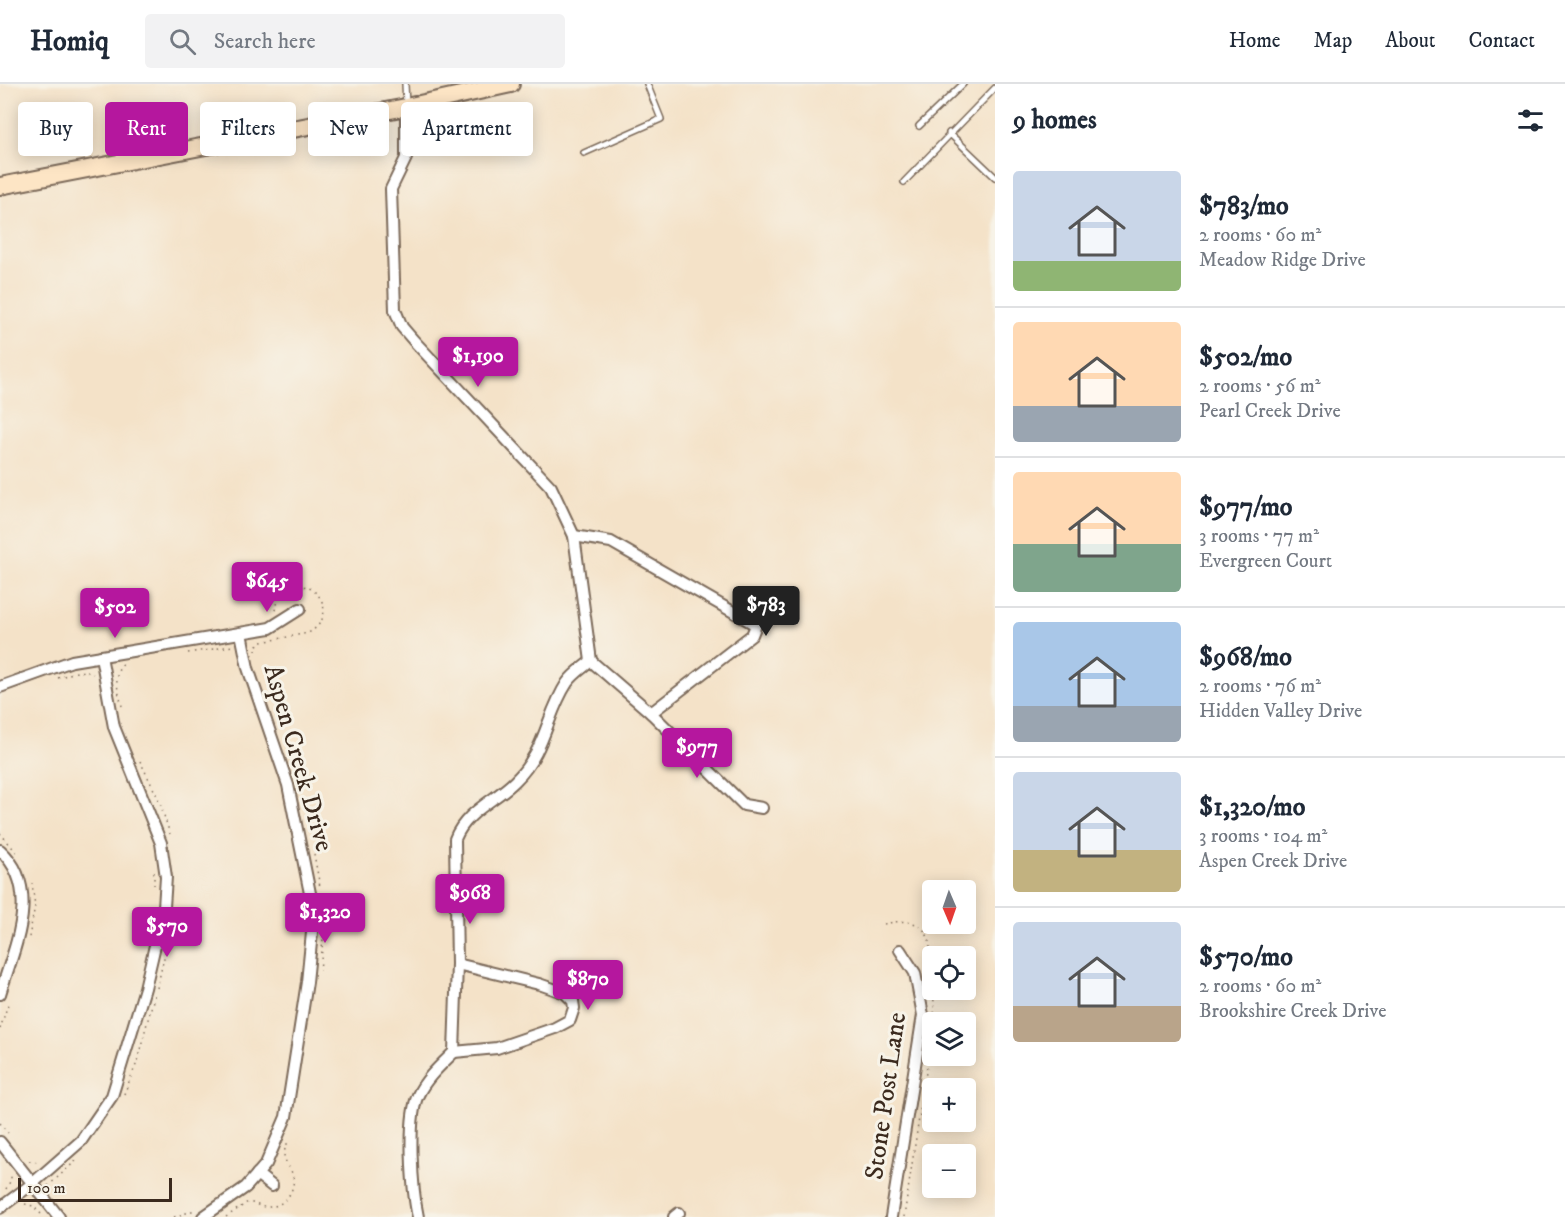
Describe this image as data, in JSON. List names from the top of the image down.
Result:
{
  "streets": {
    "street": ["Aspen Creek Drive", "Stone Post Lane"]
  },
  "scale_bar": "100 m",
  "north": "bottom",
  "page": {
    "header": "Homiq",
    "search": "Search here",
    "nav": [
      "Home",
      "Map",
      "About",
      "Contact"
    ],
    "heading": "9 homes",
    "chip": [
      "Buy",
      "Rent",
      "Filters",
      "New",
      "Apartment"
    ],
    "list": [
      {
        "name": "$783/mo",
        "note": "2 rooms · 60 m² · Meadow Ridge Drive"
      },
      {
        "name": "$502/mo",
        "note": "2 rooms · 56 m² · Pearl Creek Drive"
      },
      {
        "name": "$977/mo",
        "note": "3 rooms · 77 m² · Evergreen Court"
      },
      {
        "name": "$968/mo",
        "note": "2 rooms · 76 m² · Hidden Valley Drive"
      },
      {
        "name": "$1,320/mo",
        "note": "3 rooms · 104 m² · Aspen Creek Drive"
      },
      {
        "name": "$570/mo",
        "note": "2 rooms · 60 m² · Brookshire Creek Drive"
      }
    ],
    "price": [
      "$1,190",
      "$645",
      "$783",
      "$502",
      "$977",
      "$968",
      "$1,320",
      "$570",
      "$870"
    ],
    "map_buttons": ["+", "−"],
    "scale": "100 m"
  }
}
